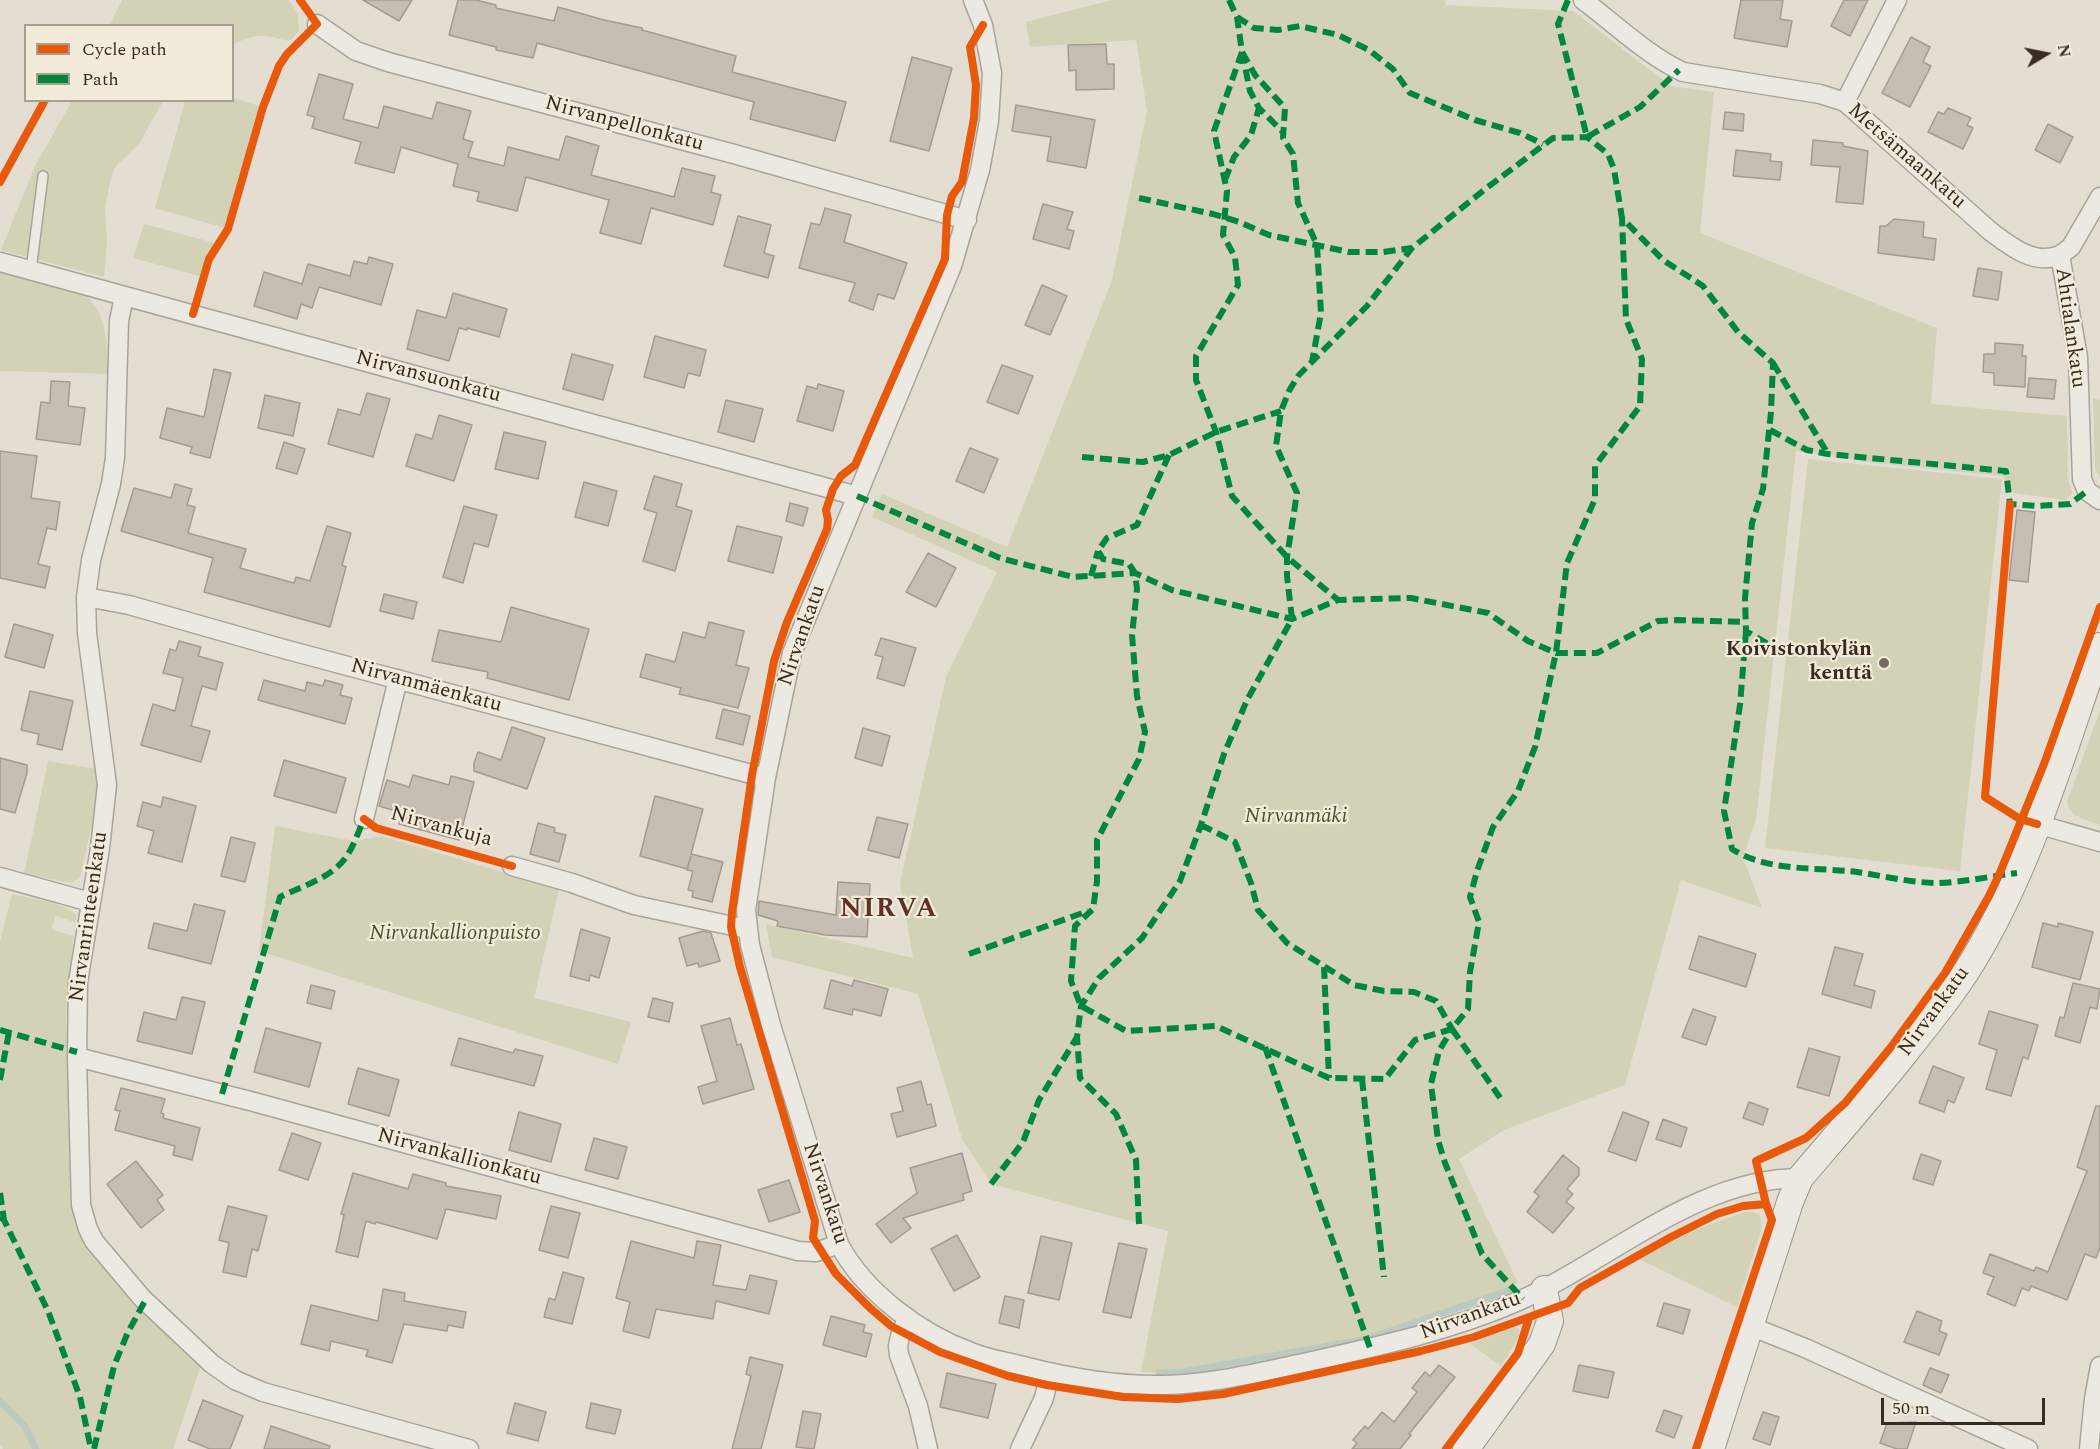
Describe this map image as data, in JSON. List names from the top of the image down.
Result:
{
  "streets": {
    "street": [
      "Nirvanpellonkatu",
      "Metsämaankatu",
      "Ahtialankatu",
      "Nirvansuonkatu",
      "Nirvankatu",
      "Nirvanmäenkatu",
      "Nirvankuja",
      "Nirvanrinteenkatu",
      "Nirvankallionkatu"
    ]
  },
  "crossings": [
    ["Nirvanpellonkatu", "Nirvankatu"],
    ["Metsämaankatu", "Ahtialankatu"],
    ["Nirvansuonkatu", "Nirvankatu"],
    ["Nirvansuonkatu", "Nirvanrinteenkatu"],
    ["Nirvankatu", "Nirvanmäenkatu"],
    ["Nirvankatu", "Nirvankuja"],
    ["Nirvankatu", "Nirvankallionkatu"],
    ["Nirvanmäenkatu", "Nirvankuja"],
    ["Nirvanmäenkatu", "Nirvanrinteenkatu"],
    ["Nirvanrinteenkatu", "Nirvankallionkatu"]
  ],
  "districts": ["NIRVA"],
  "parks": ["Nirvanmäki", "Nirvankallionpuisto"],
  "places": ["Koivistonkylän kenttä"],
  "legend": ["Cycle path", "Path"],
  "scale_bar": "50 m",
  "north": "right"
}
